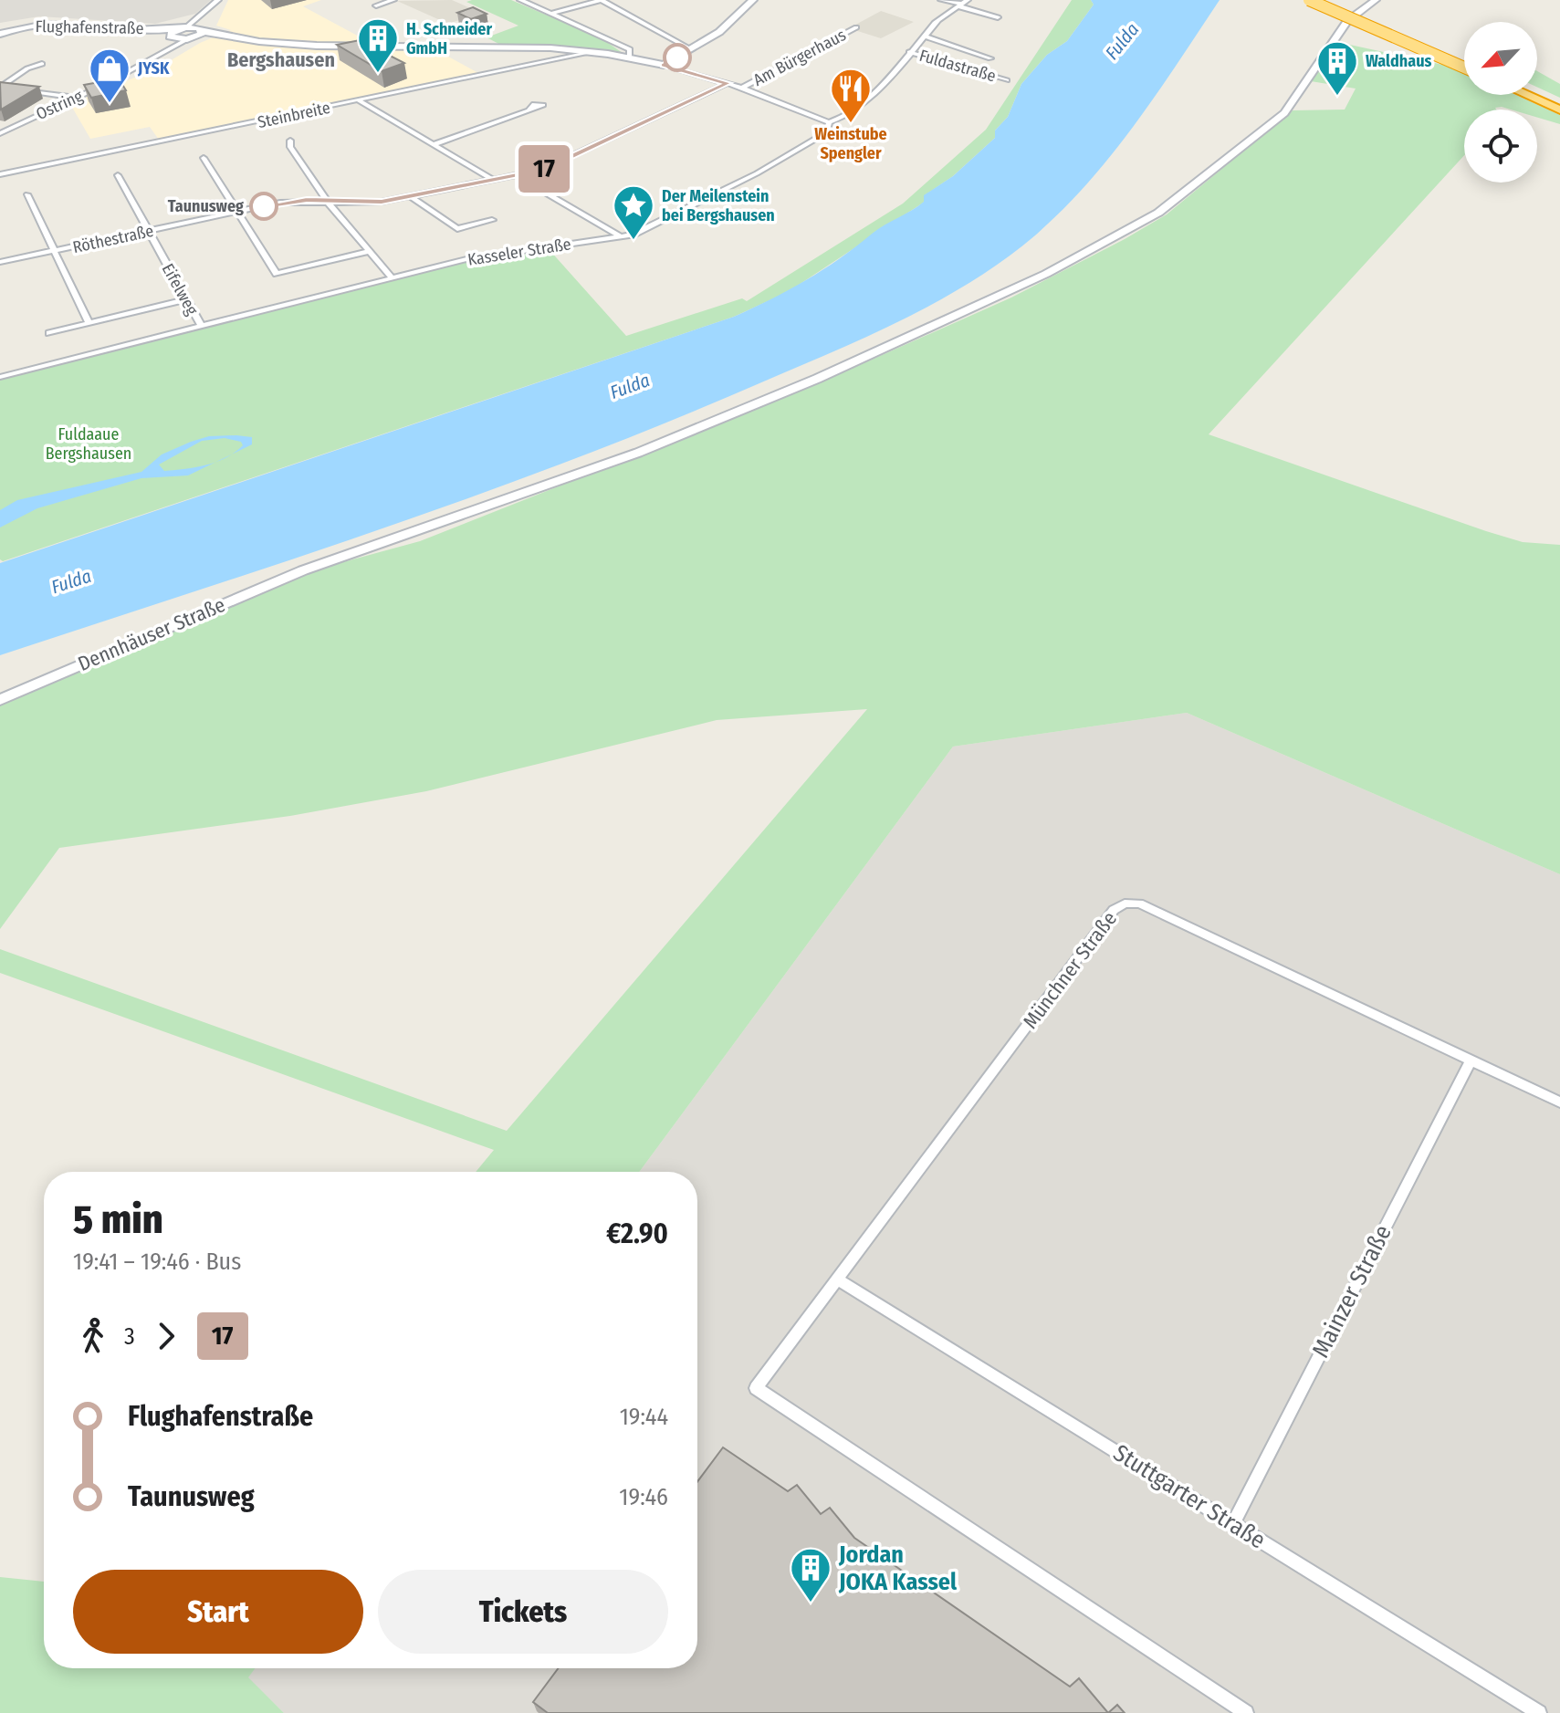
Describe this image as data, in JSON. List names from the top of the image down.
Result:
{
  "streets": {
    "street": [
      "Flughafenstraße",
      "Am Bürgerhaus",
      "Fuldastraße",
      "Ostring",
      "Steinbreite",
      "Röthestraße",
      "Kasseler Straße",
      "Eifelweg",
      "Dennhäuser Straße",
      "Münchner Straße",
      "Mainzer Straße",
      "Stuttgarter Straße"
    ]
  },
  "crossings": [
    ["Flughafenstraße", "Ostring"],
    ["Fuldastraße", "Kasseler Straße"],
    ["Röthestraße", "Eifelweg"],
    ["Kasseler Straße", "Eifelweg"],
    ["Münchner Straße", "Mainzer Straße"],
    ["Münchner Straße", "Stuttgarter Straße"],
    ["Mainzer Straße", "Stuttgarter Straße"]
  ],
  "districts": ["Bergshausen"],
  "water": ["Fulda"],
  "parks": ["Fuldaaue Bergshausen"],
  "places": {
    "building": ["H. Schneider GmbH", "Waldhaus", "Jordan JOKA Kassel"],
    "shop": ["JYSK"],
    "restaurant": ["Weinstube Spengler"],
    "other": ["Taunusweg"],
    "place": ["Der Meilenstein bei Bergshausen"]
  },
  "lines": ["bus line 17"],
  "north": "bottom left",
  "page": {
    "on_map": "17",
    "heading": ["5 min", "19:41 – 19:46 · Bus", "€2.90"],
    "legs": ["3", "17"],
    "list": [
      {
        "name": "Flughafenstraße",
        "value": "19:44"
      },
      {
        "name": "Taunusweg",
        "value": "19:46"
      }
    ],
    "buttons": ["Start", "Tickets"]
  }
}
